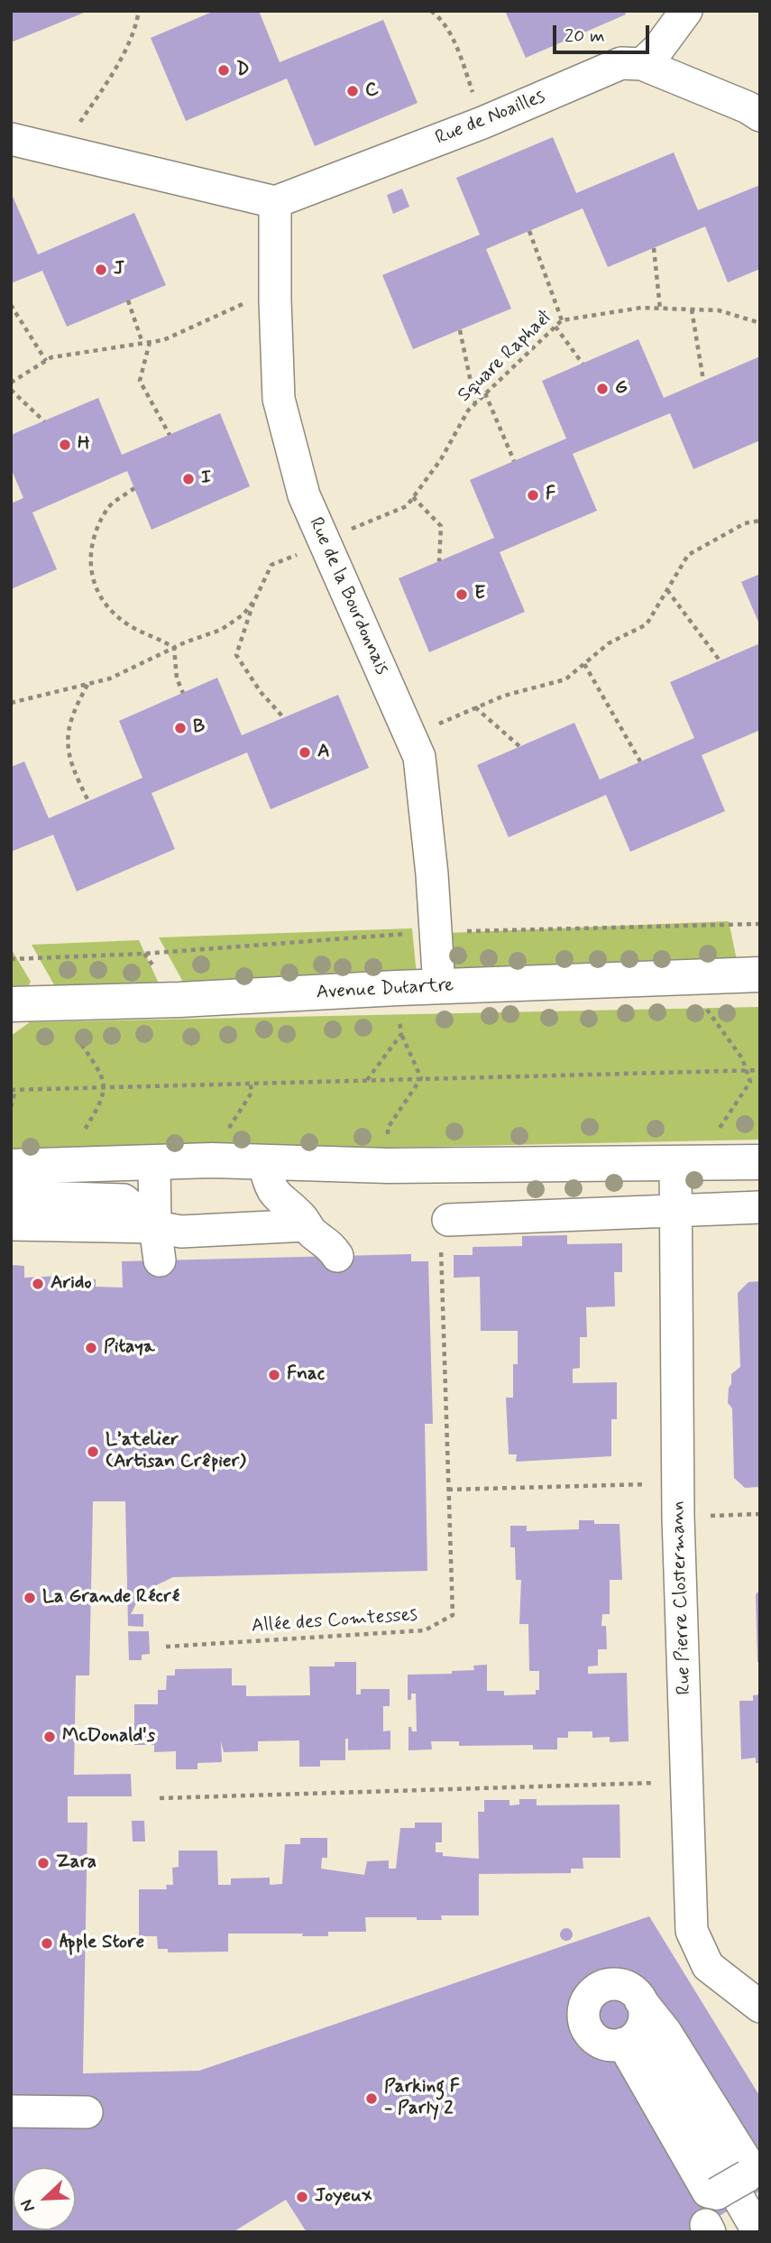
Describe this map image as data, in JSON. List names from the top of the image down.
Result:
{
  "streets": {
    "main road": ["Avenue Dutartre"],
    "street": ["Rue de Noailles", "Rue de la Bourdonnais", "Rue Pierre Clostermann"],
    "path": ["Square Raphaël", "Allée des Comtesses"]
  },
  "crossings": [
    ["Rue de Noailles", "Rue de la Bourdonnais"],
    ["Square Raphaël", "Rue de la Bourdonnais"],
    ["Rue de la Bourdonnais", "Avenue Dutartre"]
  ],
  "places": [
    "D",
    "C",
    "J",
    "G",
    "H",
    "I",
    "F",
    "E",
    "B",
    "A",
    "Arido",
    "Pitaya",
    "Fnac",
    "L’atelier (Artisan Crêpier)",
    "La Grande Récré",
    "McDonald's",
    "Zara",
    "Apple Store",
    "Parking F - Parly 2",
    "Joyeux"
  ],
  "scale_bar": "20 m",
  "north": "bottom left"
}
